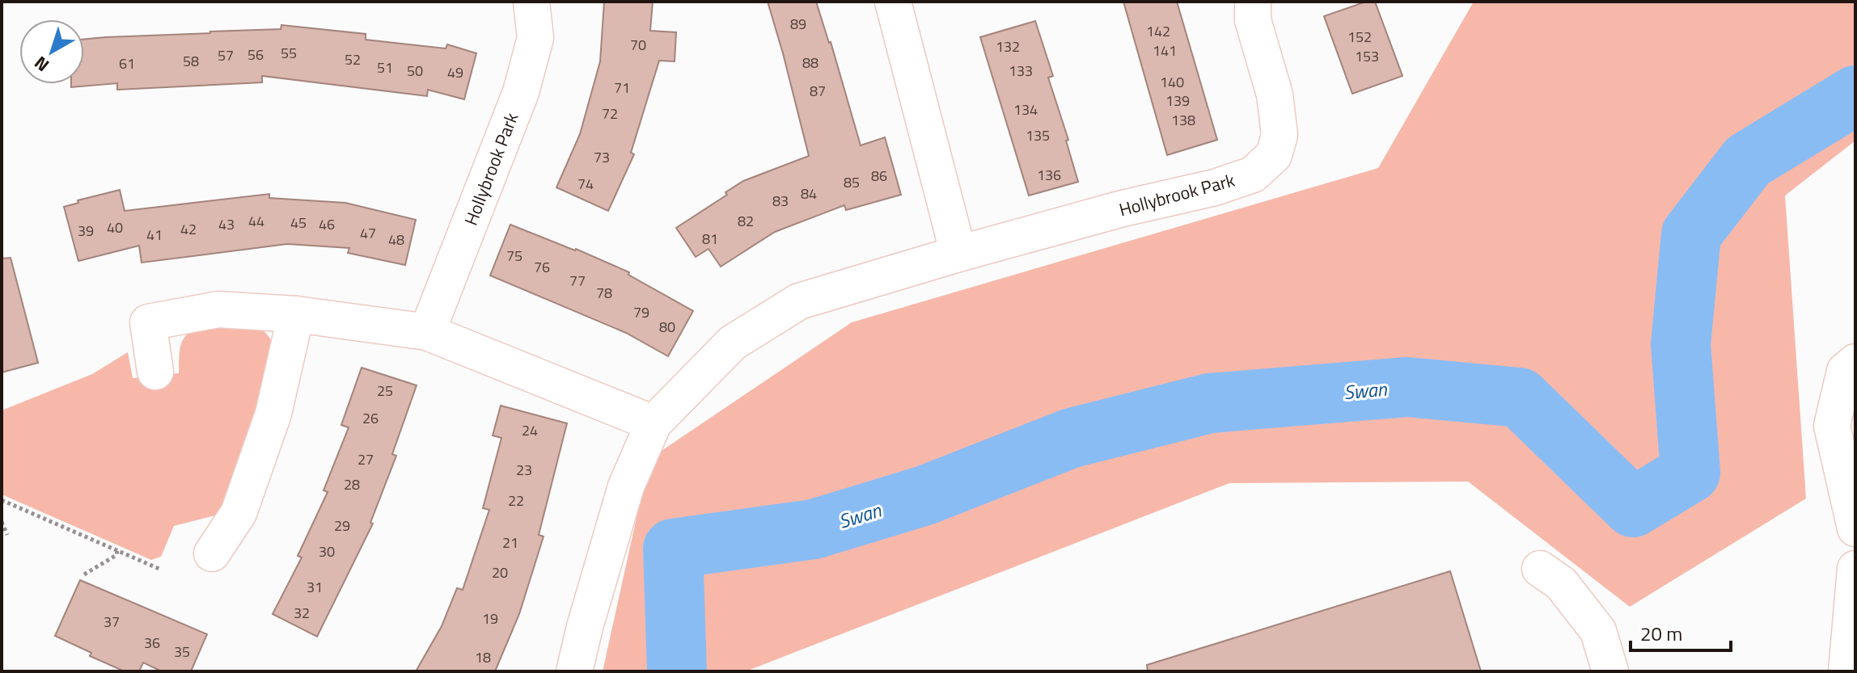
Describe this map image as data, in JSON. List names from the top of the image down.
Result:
{
  "streets": {
    "street": ["Hollybrook Park"]
  },
  "water": ["Swan"],
  "house_numbers": [
    "89",
    "142",
    "152",
    "70",
    "132",
    "141",
    "55",
    "56",
    "57",
    "153",
    "52",
    "58",
    "88",
    "61",
    "51",
    "50",
    "133",
    "49",
    "140",
    "71",
    "87",
    "139",
    "134",
    "72",
    "138",
    "135",
    "73",
    "136",
    "86",
    "85",
    "74",
    "84",
    "83",
    "44",
    "82",
    "45",
    "43",
    "46",
    "40",
    "42",
    "39",
    "47",
    "41",
    "81",
    "48",
    "75",
    "76",
    "77",
    "78",
    "79",
    "80",
    "25",
    "26",
    "24",
    "27",
    "23",
    "28",
    "22",
    "29",
    "21",
    "30",
    "20",
    "31",
    "32",
    "19",
    "37",
    "36",
    "35",
    "18"
  ],
  "scale_bar": "20 m",
  "north": "bottom left"
}
